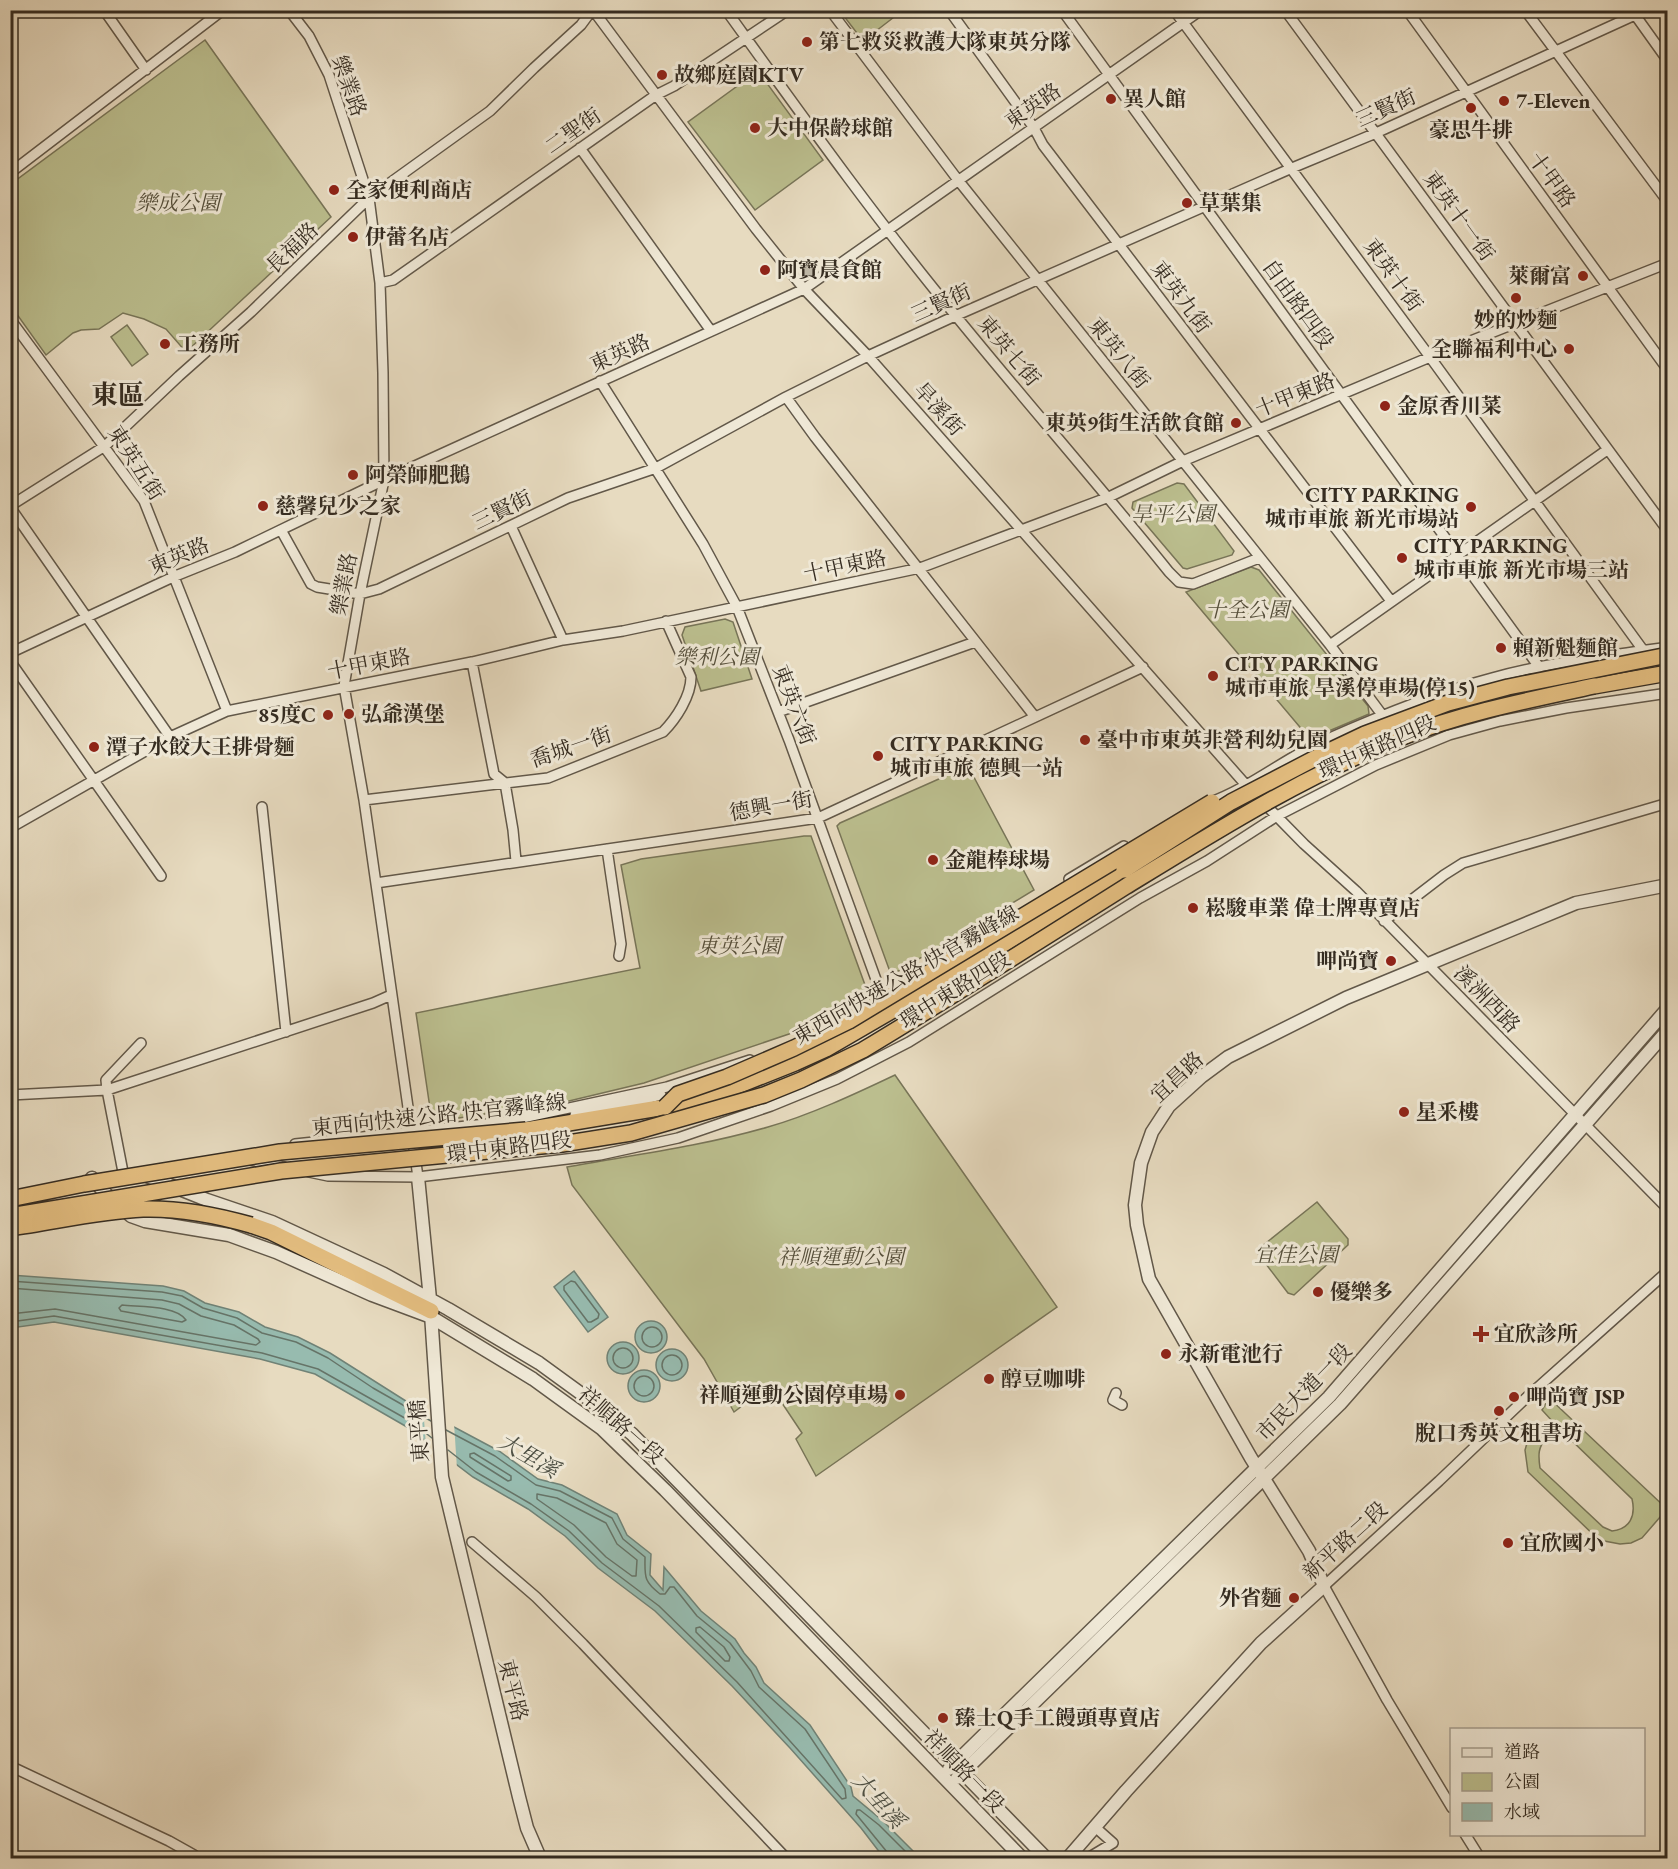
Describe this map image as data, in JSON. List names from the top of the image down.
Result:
{
  "streets": {
    "highway": ["東西向快速公路 快官霧峰線"],
    "street": [
      "樂業路",
      "東英路",
      "三賢街",
      "二聖街",
      "十甲路",
      "東英十一街",
      "長福路",
      "東英十街",
      "東英九街",
      "自由路四段",
      "東英七街",
      "東英八街",
      "十甲東路",
      "旱溪街",
      "東英五街",
      "東英六街",
      "喬城一街",
      "環中東路四段",
      "德興一街",
      "溪洲西路",
      "宜昌路",
      "市民大道一段",
      "祥順路一段",
      "東平橋",
      "新平路二段",
      "東平路"
    ]
  },
  "crossings": [
    ["樂業路", "東英路"],
    ["樂業路", "三賢街"],
    ["樂業路", "二聖街"],
    ["樂業路", "長福路"],
    ["樂業路", "十甲東路"],
    ["樂業路", "喬城一街"],
    ["樂業路", "環中東路四段"],
    ["樂業路", "德興一街"],
    ["東英路", "三賢街"],
    ["東英路", "東英十街"],
    ["東英路", "東英九街"],
    ["東英路", "自由路四段"],
    ["東英路", "東英七街"],
    ["東英路", "東英八街"],
    ["東英路", "旱溪街"],
    ["東英路", "東英五街"],
    ["東英路", "東英六街"],
    ["三賢街", "十甲路"],
    ["三賢街", "東英十一街"],
    ["三賢街", "東英十街"],
    ["三賢街", "東英九街"],
    ["三賢街", "自由路四段"],
    ["三賢街", "東英七街"],
    ["三賢街", "東英八街"],
    ["三賢街", "旱溪街"],
    ["三賢街", "東英六街"],
    ["二聖街", "東英七街"],
    ["二聖街", "旱溪街"],
    ["十甲路", "十甲東路"],
    ["東英十一街", "十甲東路"],
    ["長福路", "旱溪街"],
    ["長福路", "東英五街"],
    ["東英十街", "十甲東路"],
    ["東英十街", "環中東路四段"],
    ["東英九街", "十甲東路"],
    ["自由路四段", "十甲東路"],
    ["自由路四段", "環中東路四段"],
    ["東英七街", "東英八街"],
    ["東英七街", "十甲東路"],
    ["東英八街", "十甲東路"],
    ["東英八街", "環中東路四段"],
    ["十甲東路", "旱溪街"],
    ["十甲東路", "東英五街"],
    ["十甲東路", "東英六街"],
    ["十甲東路", "喬城一街"],
    ["旱溪街", "環中東路四段"],
    ["旱溪街", "德興一街"],
    ["旱溪街", "溪洲西路"],
    ["東英六街", "環中東路四段"],
    ["東英六街", "德興一街"],
    ["環中東路四段", "溪洲西路"],
    ["環中東路四段", "祥順路一段"],
    ["溪洲西路", "宜昌路"],
    ["溪洲西路", "市民大道一段"],
    ["宜昌路", "市民大道一段"],
    ["宜昌路", "新平路二段"],
    ["市民大道一段", "祥順路一段"],
    ["祥順路一段", "東平橋"],
    ["東平橋", "東平路"]
  ],
  "districts": ["東區"],
  "water": ["大里溪"],
  "parks": [
    "樂成公園",
    "旱平公園",
    "十全公園",
    "樂利公園",
    "東英公園",
    "宜佳公園",
    "祥順運動公園"
  ],
  "places": {
    "other": [
      "第七救災救護大隊東英分隊",
      "故鄉庭園KTV",
      "異人館",
      "7-Eleven",
      "豪思牛排",
      "大中保齡球館",
      "全家便利商店",
      "草葉集",
      "伊蕾名店",
      "阿寶晨食館",
      "萊爾富",
      "妙的炒麵",
      "工務所",
      "全聯福利中心",
      "金原香川菜",
      "東英9街生活飲食館",
      "阿榮師肥鵝",
      "慈馨兒少之家",
      "CITY PARKING 城市車旅 新光市場站",
      "CITY PARKING 城市車旅 新光市場三站",
      "賴新魁麵館",
      "CITY PARKING 城市車旅 旱溪停車場(停15)",
      "弘爺漢堡",
      "85度C",
      "臺中市東英非營利幼兒園",
      "潭子水餃大王排骨麵",
      "CITY PARKING 城市車旅 德興一站",
      "金龍棒球場",
      "崧駿車業 偉士牌專賣店",
      "呷尚寶",
      "星釆樓",
      "優樂多",
      "永新電池行",
      "醇豆咖啡",
      "祥順運動公園停車場",
      "呷尚寶 JSP",
      "脫口秀英文租書坊",
      "宜欣國小",
      "外省麵",
      "臻士Q手工饅頭專賣店"
    ],
    "health": ["宜欣診所"]
  },
  "legend": ["道路", "公園", "水域"]
}
